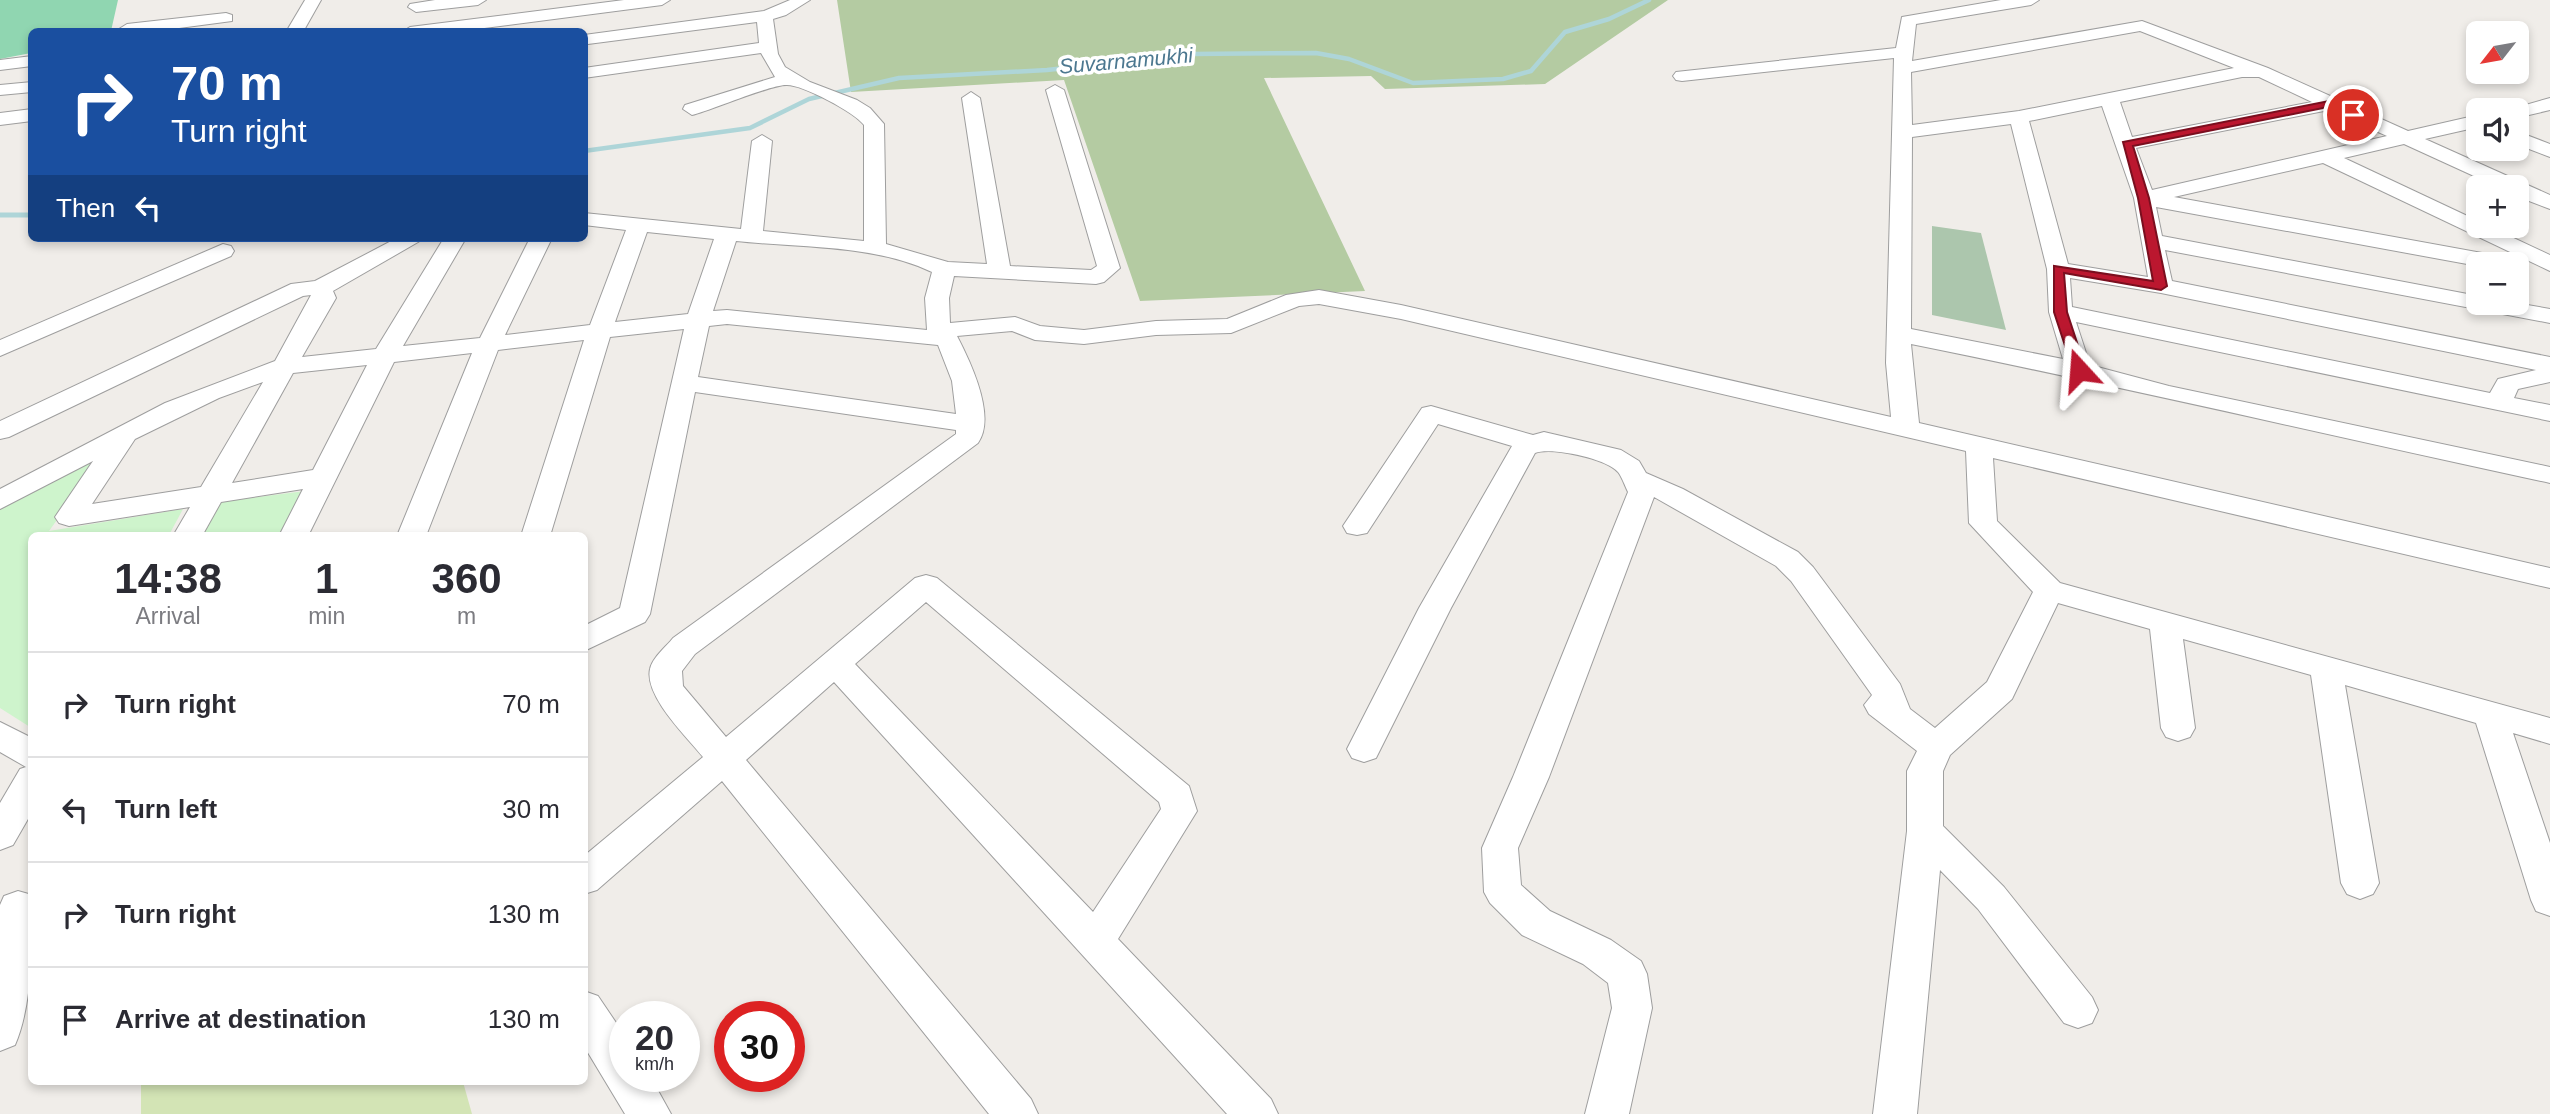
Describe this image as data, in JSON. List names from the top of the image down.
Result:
{
  "water": ["Suvarnamukhi"],
  "north": "bottom left",
  "page": {
    "map_buttons": ["+", "−"],
    "turn": ["70 m", "Turn right"],
    "then": "Then",
    "eta": [
      "14:38",
      "Arrival",
      "1",
      "min",
      "360",
      "m"
    ],
    "list": [
      {
        "name": "Turn right",
        "value": "70 m"
      },
      {
        "name": "Turn left",
        "value": "30 m"
      },
      {
        "name": "Turn right",
        "value": "130 m"
      },
      {
        "name": "Arrive at destination",
        "value": "130 m"
      }
    ],
    "speed": "20 km/h",
    "limit": "30"
  }
}
